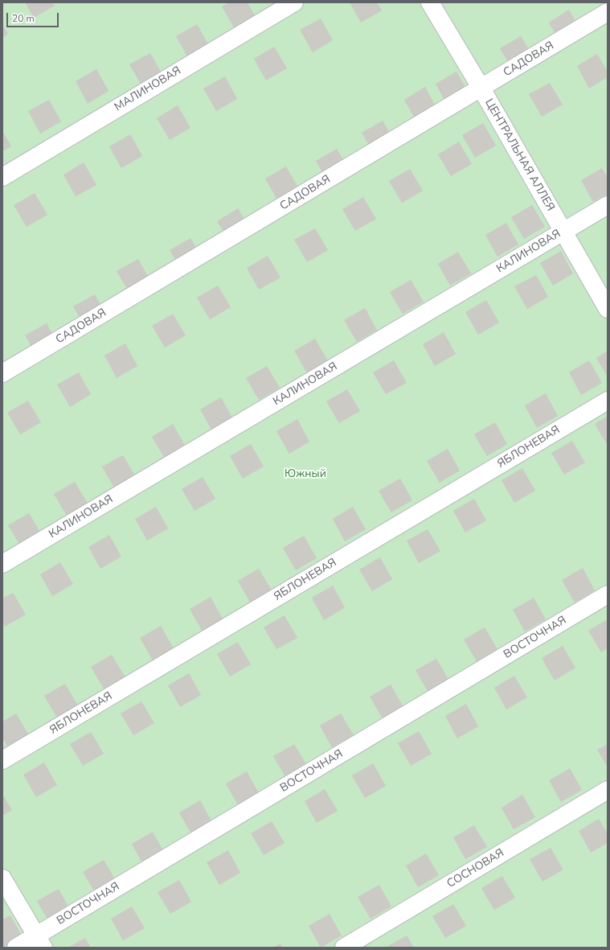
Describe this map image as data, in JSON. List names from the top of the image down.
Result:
{
  "streets": {
    "street": [
      "САДОВАЯ",
      "МАЛИНОВАЯ",
      "ЦЕНТРАЛЬНАЯ АЛЛЕЯ",
      "КАЛИНОВАЯ",
      "ЯБЛОНЕВАЯ",
      "ВОСТОЧНАЯ",
      "СОСНОВАЯ"
    ]
  },
  "crossings": [
    ["САДОВАЯ", "ЦЕНТРАЛЬНАЯ АЛЛЕЯ"],
    ["ЦЕНТРАЛЬНАЯ АЛЛЕЯ", "КАЛИНОВАЯ"]
  ],
  "parks": ["Южный"],
  "scale_bar": "20 m"
}
